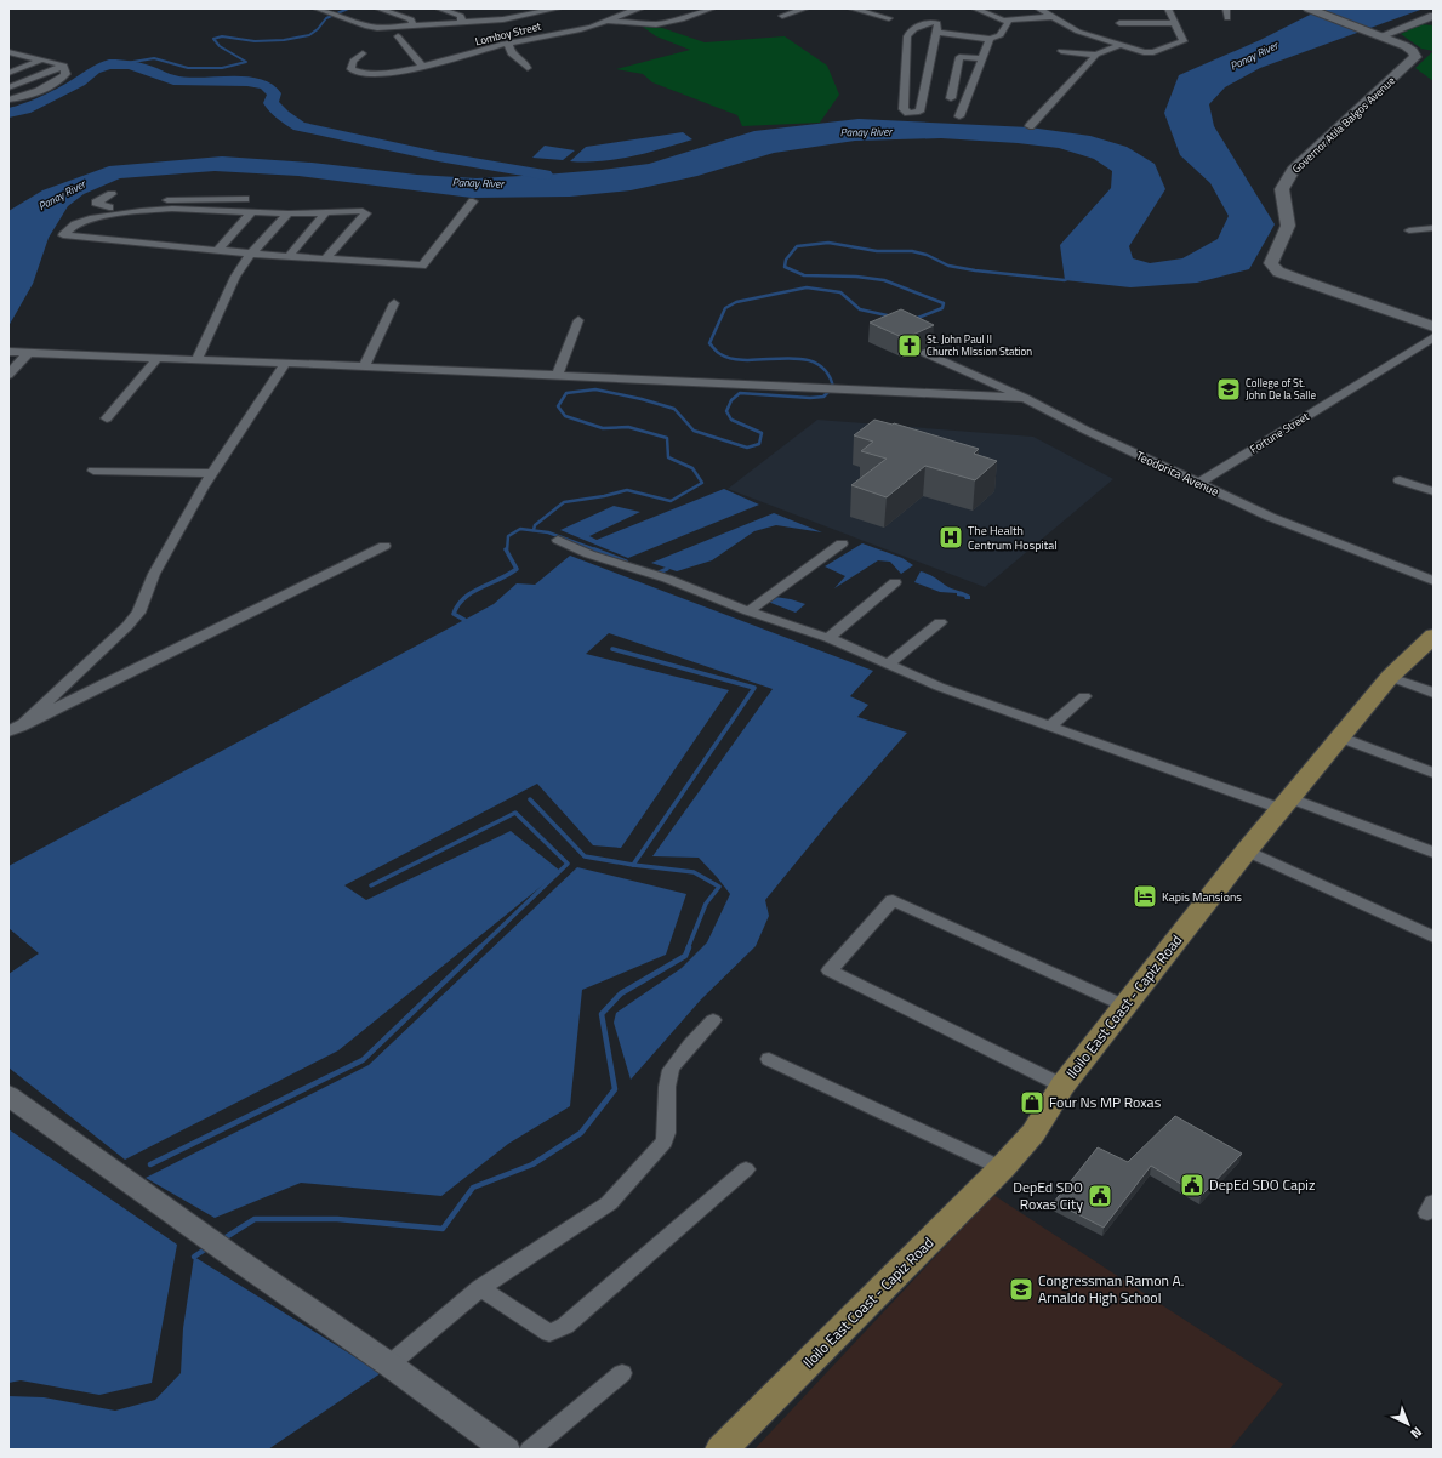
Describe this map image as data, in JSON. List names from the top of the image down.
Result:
{
  "streets": {
    "main road": ["Governor Atila Balgos Avenue", "Iloilo East Coast - Capiz Road"],
    "street": ["Lomboy Street", "Fortune Street", "Teodorica Avenue"]
  },
  "crossings": [
    ["Fortune Street", "Teodorica Avenue"]
  ],
  "water": ["Panay River"],
  "places": {
    "church": ["St. John Paul II Church MIssion Station"],
    "school or university": ["College of St. John De la Salle", "Congressman Ramon A. Arnaldo High School"],
    "hospital": ["The Health Centrum Hospital"],
    "hotel": ["Kapis Mansions"],
    "shop": ["Four Ns MP Roxas"],
    "public building": ["DepEd SDO Capiz", "DepEd SDO Roxas City"]
  },
  "north": "bottom right"
}
